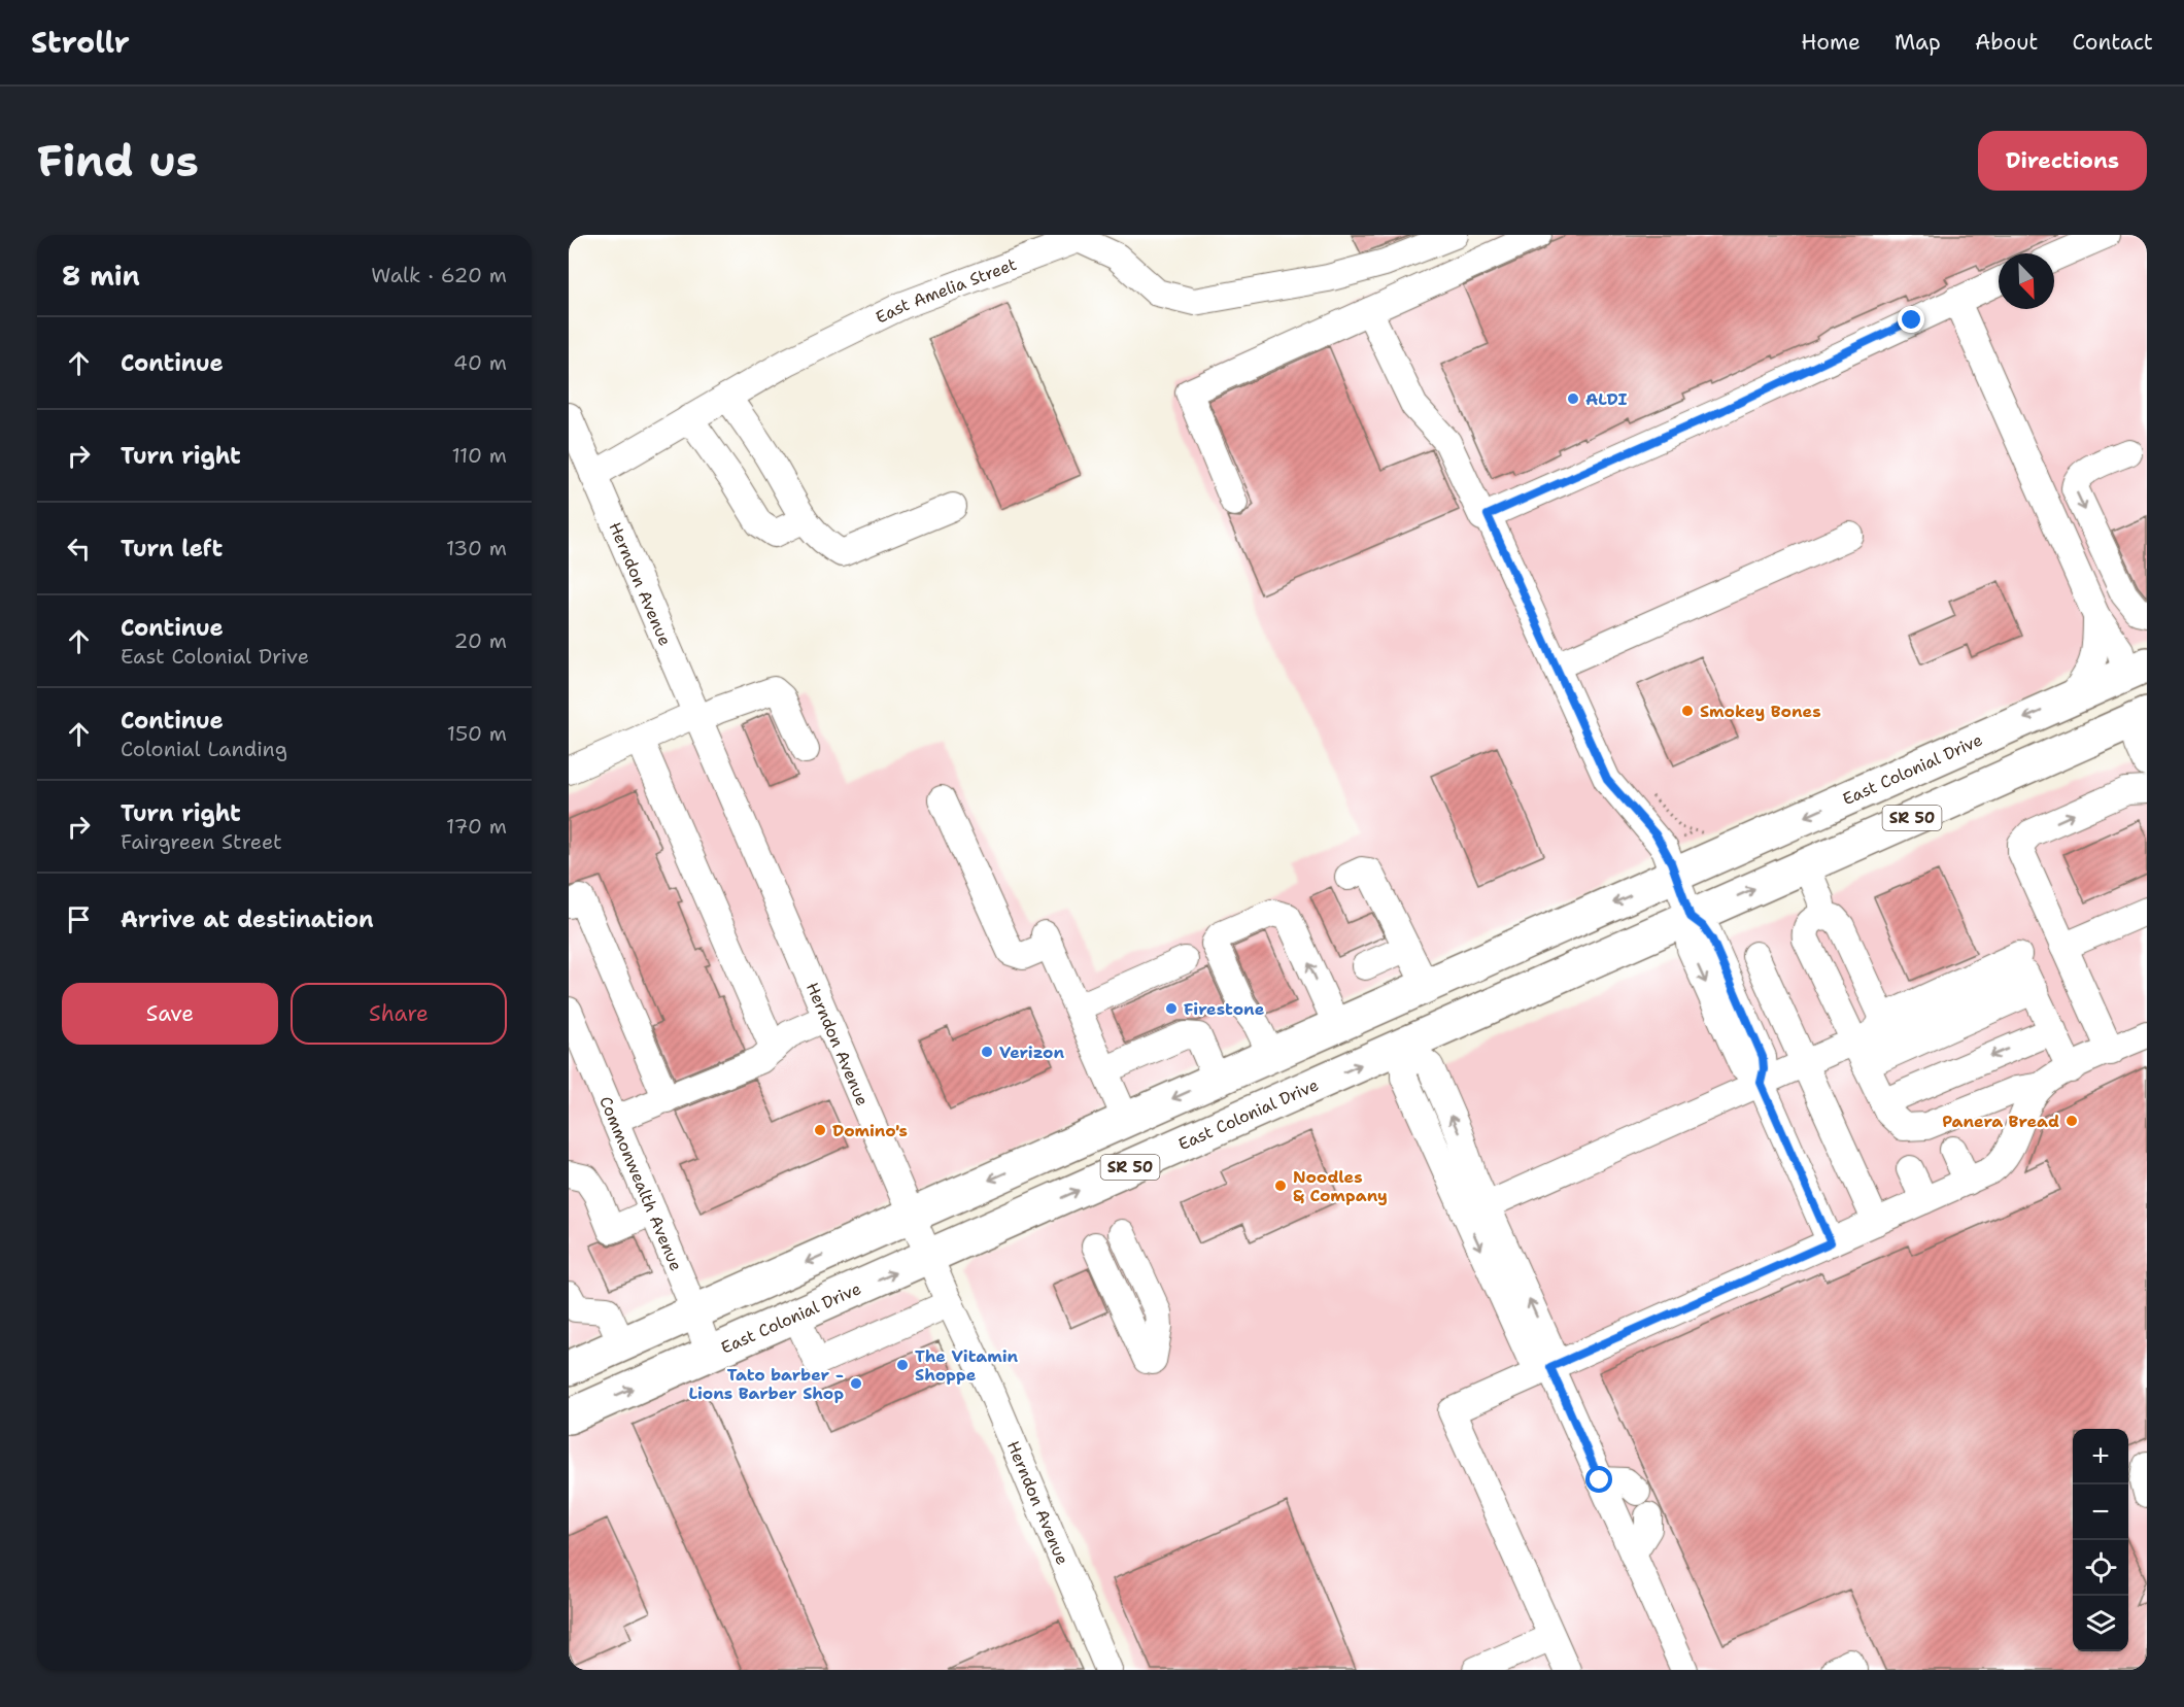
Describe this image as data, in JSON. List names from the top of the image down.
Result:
{
  "streets": {
    "highway": ["East Colonial Drive", "SR 50"],
    "street": ["East Amelia Street", "Herndon Avenue", "Commonwealth Avenue"]
  },
  "crossings": [
    ["East Amelia Street", "Herndon Avenue"],
    ["Herndon Avenue", "East Colonial Drive"],
    ["East Colonial Drive", "Commonwealth Avenue"]
  ],
  "places": [
    "ALDI",
    "Smokey Bones",
    "Firestone",
    "Verizon",
    "Panera Bread",
    "Domino's",
    "Noodles & Company",
    "The Vitamin Shoppe",
    "Tato barber - Lions Barber Shop"
  ],
  "north": "bottom right",
  "page": {
    "header": "Strollr",
    "nav": [
      "Home",
      "Map",
      "About",
      "Contact"
    ],
    "buttons": [
      "Directions",
      ["Save", "Share"]
    ],
    "title": "Find us",
    "heading": ["8 min", "Walk · 620 m"],
    "list": [
      ["Continue", "40 m"],
      ["Turn right", "110 m"],
      ["Turn left", "130 m"],
      ["Continue", "East Colonial Drive", "20 m"],
      ["Continue", "Colonial Landing", "150 m"],
      ["Turn right", "Fairgreen Street", "170 m"],
      "Arrive at destination"
    ],
    "map_buttons": ["+", "−"]
  }
}
